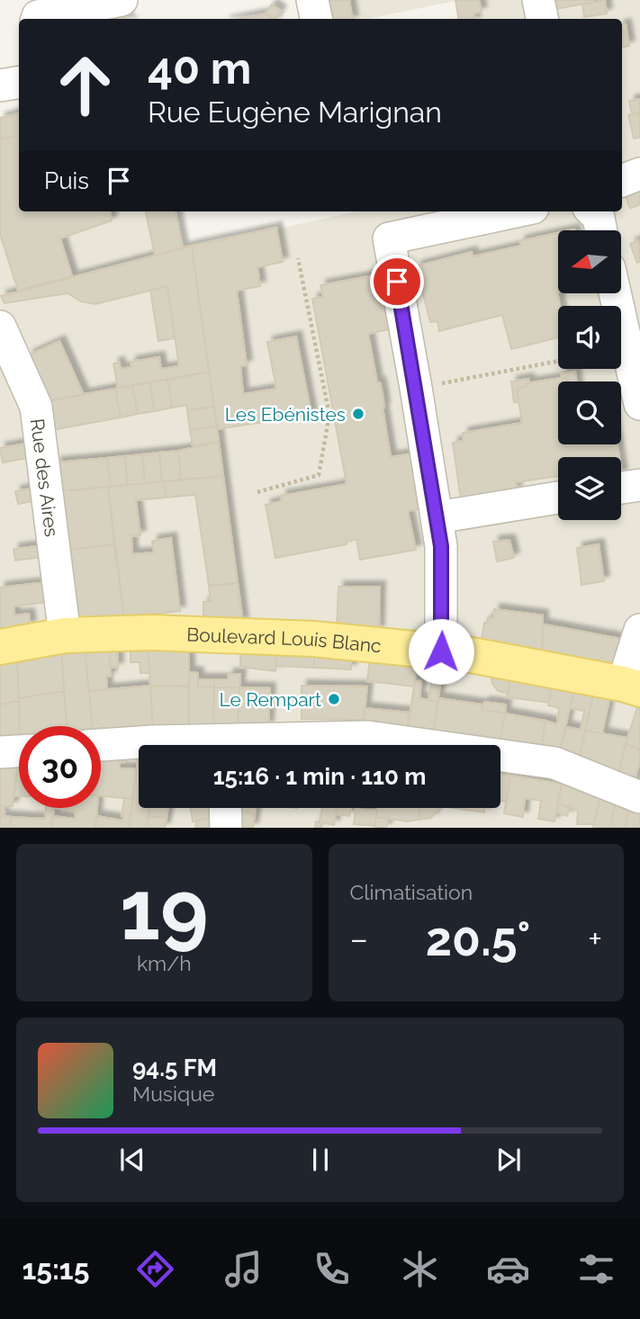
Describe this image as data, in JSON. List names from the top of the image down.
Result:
{
  "streets": {
    "main road": ["Boulevard Louis Blanc"],
    "street": ["Rue des Aires"]
  },
  "crossings": [
    ["Rue des Aires", "Boulevard Louis Blanc"]
  ],
  "places": ["Les Ebénistes", "Le Rempart"],
  "north": "left",
  "page": {
    "turn": ["40 m", "Rue Eugène Marignan"],
    "then": "Puis",
    "limit": "30",
    "trip": "15:16 · 1 min · 110 m",
    "tile": [
      ["19", "km/h"],
      "Climatisation"
    ],
    "heat": ["−", "20.5°", "+"],
    "song": ["94.5 FM", "Musique"],
    "tabs": "15:15"
  }
}
